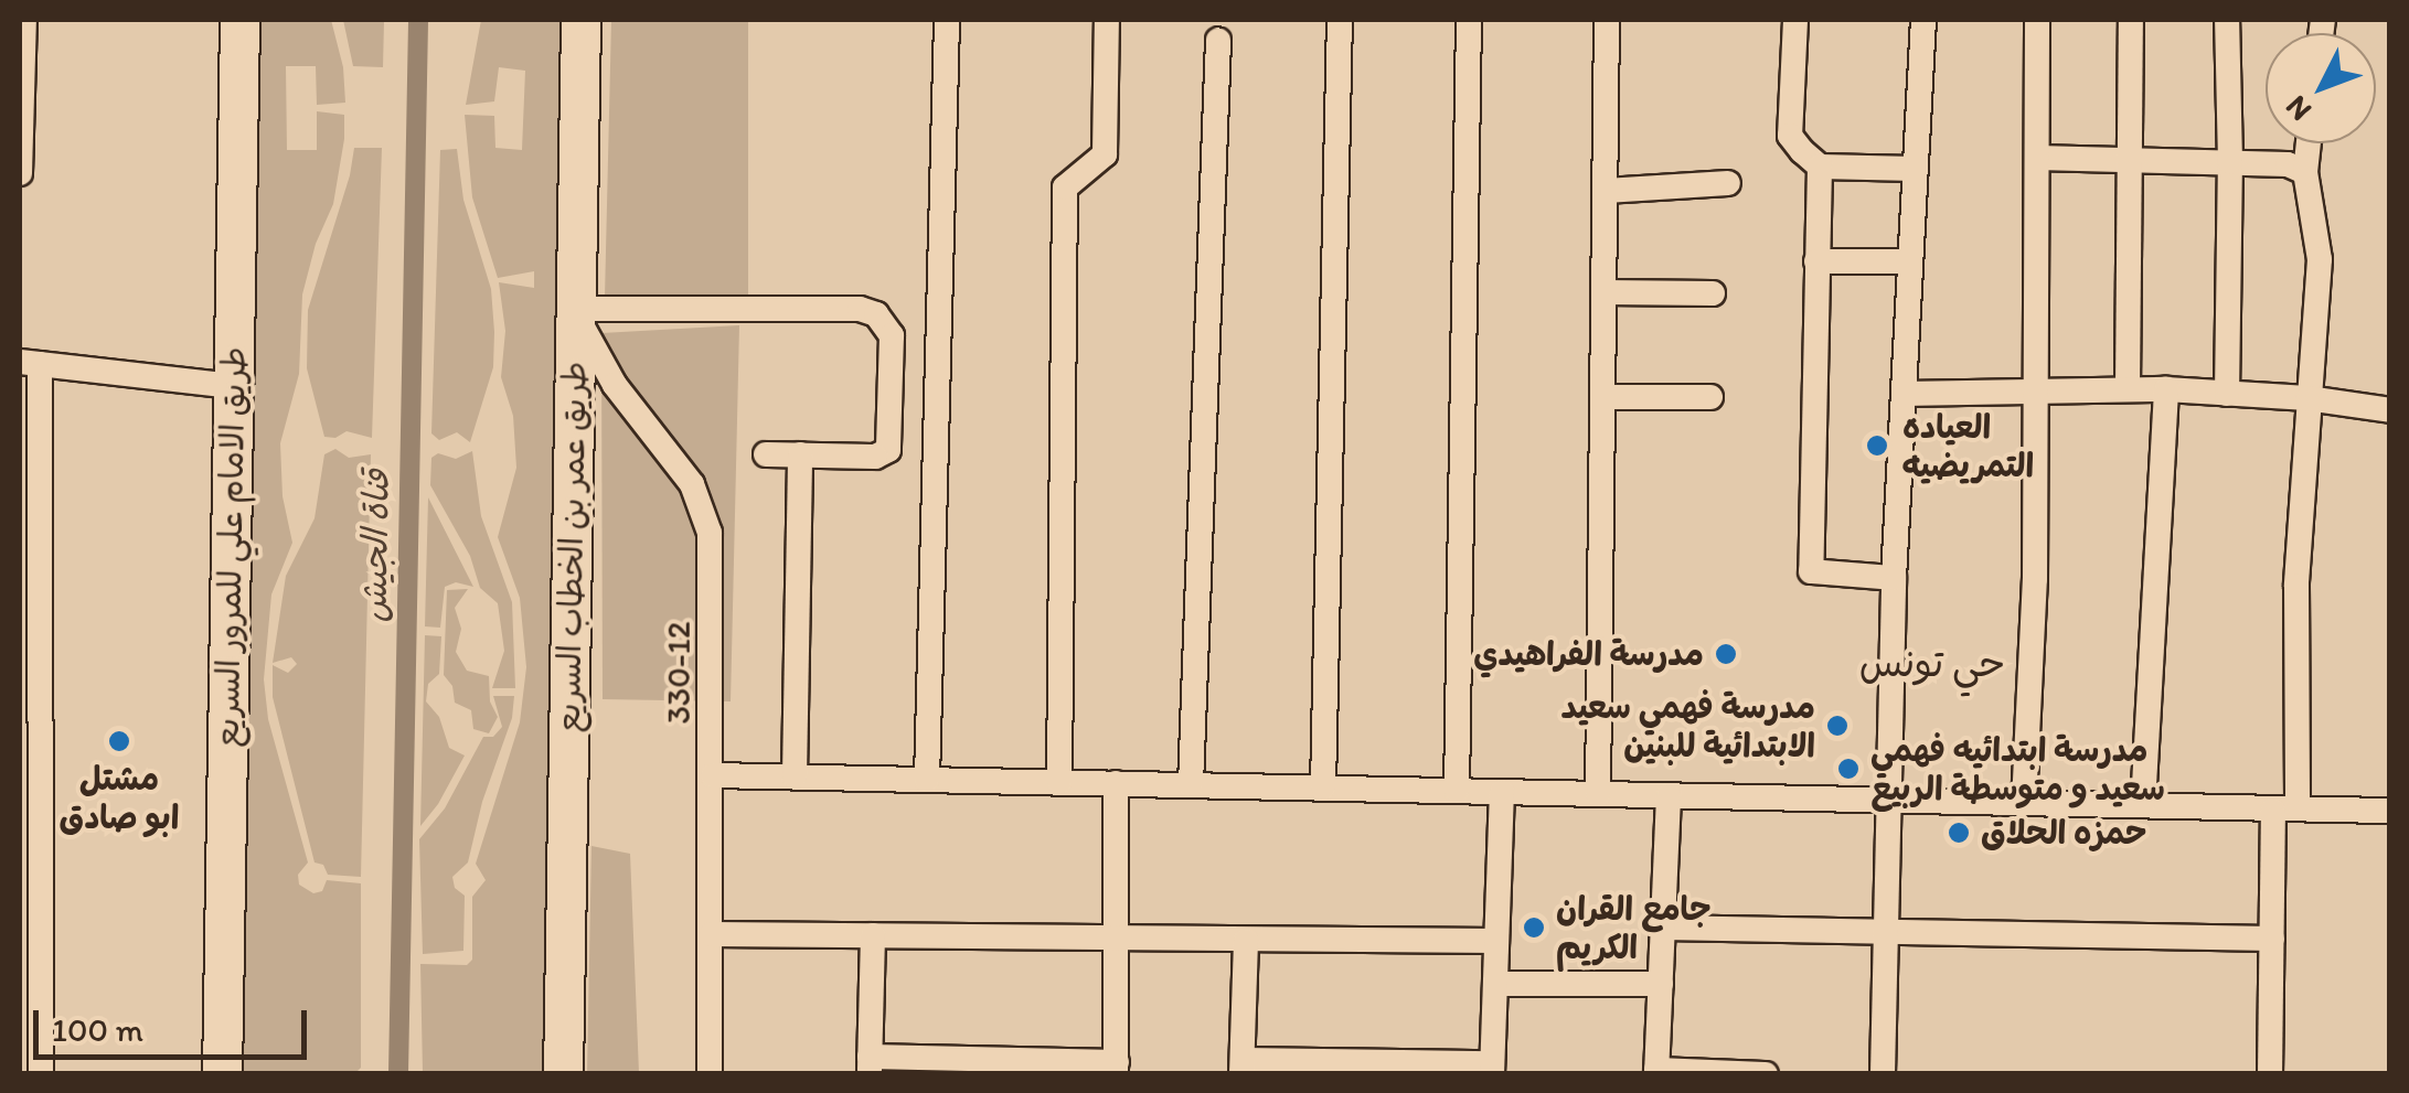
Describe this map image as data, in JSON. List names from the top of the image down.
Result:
{
  "streets": {
    "highway": ["طريق الامام علي للمرور السريع", "طريق عمر بن الخطاب السريع"],
    "street": ["330-12"]
  },
  "crossings": [
    ["طريق عمر بن الخطاب السريع", "330-12"]
  ],
  "districts": ["حي تونس"],
  "water": ["قناة الجيش"],
  "places": [
    "العياده التمريضيه",
    "مدرسة الفراهيدي",
    "مدرسة فهمي سعيد الابتدائية للبنين",
    "مشتل ابو صادق",
    "مدرسة ابتدائيه فهمي سعيد و متوسطة الربيع",
    "حمزه الحلاق",
    "جامع القران الكريم"
  ],
  "scale_bar": "100 m",
  "north": "bottom left"
}
